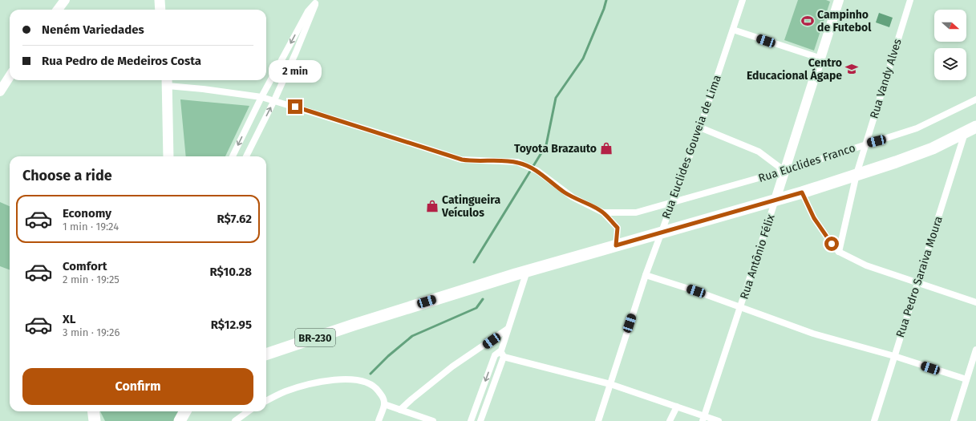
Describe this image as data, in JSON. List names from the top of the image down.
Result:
{
  "streets": {
    "highway": ["BR-230"],
    "main road": ["Rua Antônio Félix"],
    "street": [
      "Rua Vandy Alves",
      "Rua Euclides Gouveia de Lima",
      "Rua Euclides Franco",
      "Rua Pedro Saraiva Moura"
    ]
  },
  "crossings": [
    ["Rua Vandy Alves", "Rua Euclides Franco"],
    ["Rua Vandy Alves", "BR-230"],
    ["Rua Euclides Gouveia de Lima", "Rua Euclides Franco"],
    ["Rua Euclides Gouveia de Lima", "BR-230"],
    ["Rua Euclides Franco", "Rua Antônio Félix"],
    ["Rua Antônio Félix", "BR-230"],
    ["Rua Pedro Saraiva Moura", "BR-230"]
  ],
  "places": {
    "sports": ["Campinho de Futebol"],
    "school or university": ["Centro Educacional Ágape"],
    "shop": ["Toyota Brazauto", "Catingueira Veículos"]
  },
  "north": "right",
  "page": {
    "banner": ["Neném Variedades", "Rua Pedro de Medeiros Costa"],
    "bubble": "2 min",
    "heading": "Choose a ride",
    "list": [
      {
        "name": "Economy",
        "note": "1 min · 19:24",
        "value": "R$7.62"
      },
      {
        "name": "Comfort",
        "note": "2 min · 19:25",
        "value": "R$10.28"
      },
      {
        "name": "XL",
        "note": "3 min · 19:26",
        "value": "R$12.95"
      }
    ],
    "buttons": "Confirm"
  }
}
